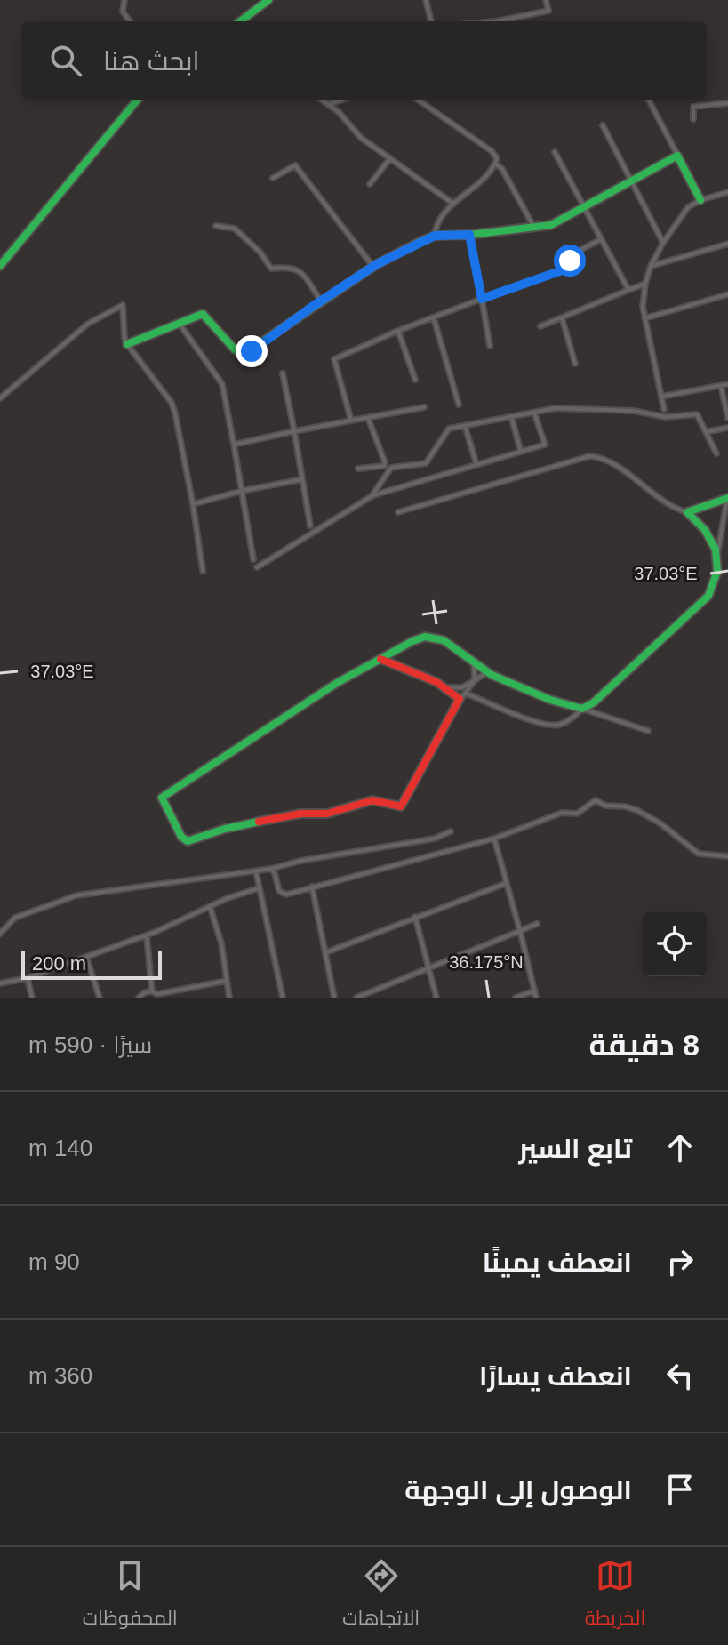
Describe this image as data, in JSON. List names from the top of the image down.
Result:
{
  "scale_bar": "200 m",
  "page": {
    "search": "ابحث هنا",
    "scale": "200 m",
    "heading": ["8 دقيقة", "سيرًا · 590 m"],
    "list": [
      ["تابع السير", "140 m"],
      ["انعطف يمينًا", "90 m"],
      ["انعطف يسارًا", "360 m"],
      "الوصول إلى الوجهة"
    ],
    "nav": ["الخريطة", "الاتجاهات", "المحفوظات"]
  },
  "coordinates": ["37.03°E", "36.175°N"]
}
